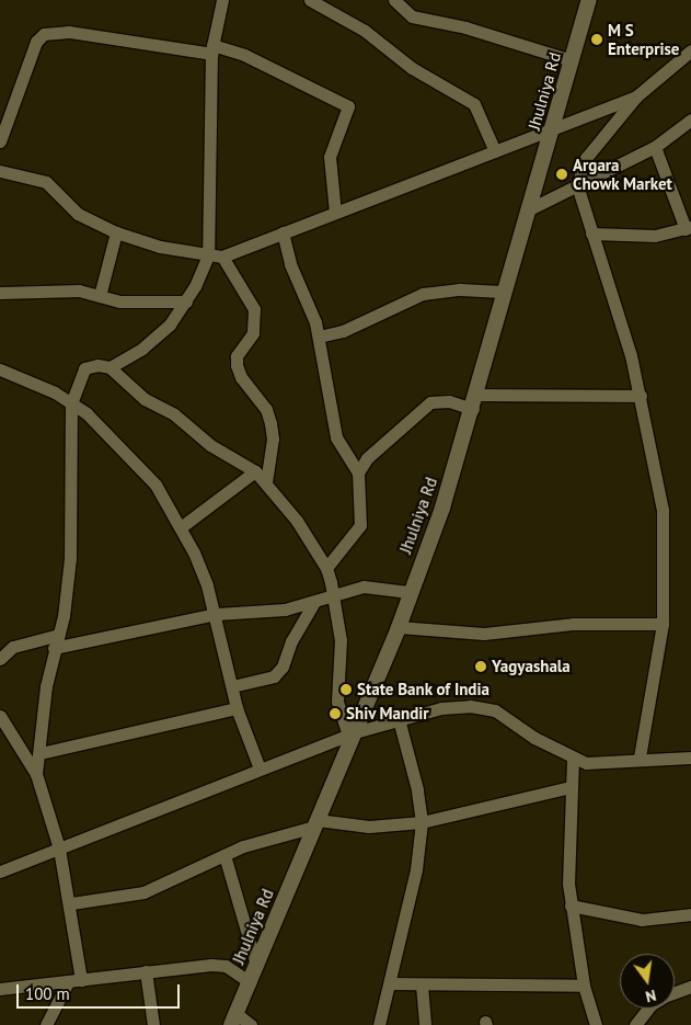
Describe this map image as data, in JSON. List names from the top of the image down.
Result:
{
  "streets": {
    "street": ["Jhulniya Rd"]
  },
  "places": [
    "M S Enterprise",
    "Argara Chowk Market",
    "Yagyashala",
    "State Bank of India",
    "Shiv Mandir"
  ],
  "scale_bar": "100 m",
  "north": "bottom"
}
